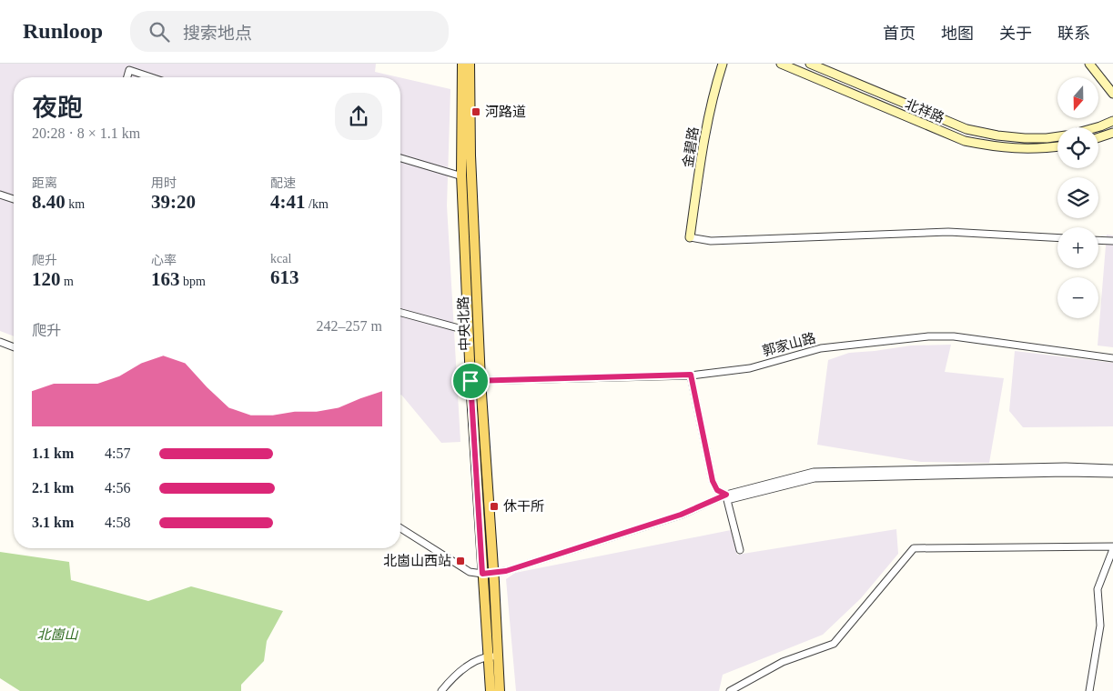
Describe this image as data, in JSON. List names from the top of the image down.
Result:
{
  "streets": {
    "main road": ["中央北路"],
    "street": ["北祥路", "金碧路", "郭家山路"]
  },
  "crossings": [
    ["中央北路", "郭家山路"]
  ],
  "parks": ["北崮山"],
  "places": {
    "transit": ["河路道", "休干所", "北崮山西站"]
  },
  "north": "bottom",
  "page": {
    "header": "Runloop",
    "search": "搜索地点",
    "nav": [
      "首页",
      "地图",
      "关于",
      "联系"
    ],
    "map_buttons": ["+", "−"],
    "heading": ["夜跑", "20:28 · 8 × 1.1 km"],
    "stats": [
      ["距离", "8.40 km"],
      ["用时", "39:20"],
      ["配速", "4:41 /km"],
      ["爬升", "120 m"],
      ["心率", "163 bpm"],
      ["kcal", "613"]
    ],
    "chart": ["爬升", "242–257 m"],
    "list": [
      {
        "name": "1.1 km",
        "note": "4:57"
      },
      {
        "name": "2.1 km",
        "note": "4:56"
      },
      {
        "name": "3.1 km",
        "note": "4:58"
      }
    ]
  }
}
